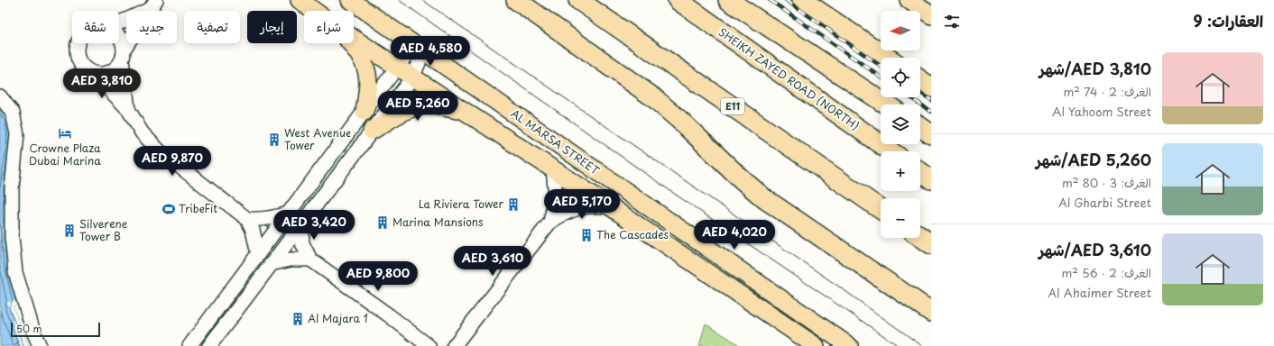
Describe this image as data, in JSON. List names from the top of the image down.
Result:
{
  "streets": {
    "highway": ["SHEIKH ZAYED ROAD (NORTH)", "E11"],
    "main road": ["AL MARSA STREET"]
  },
  "places": {
    "hotel": ["Crowne Plaza Dubai Marina"],
    "building": [
      "West Avenue Tower",
      "La Riviera Tower",
      "Marina Mansions",
      "Silverene Tower B",
      "The Cascades",
      "Al Majara 1"
    ],
    "sports": ["TribeFit"]
  },
  "scale_bar": "50 m",
  "north": "left",
  "page": {
    "heading": "العقارات: 9",
    "map_buttons": ["+", "−"],
    "chip": [
      "شراء",
      "إيجار",
      "تصفية",
      "جديد",
      "شقة"
    ],
    "price": [
      "AED 4,580",
      "AED 3,810",
      "AED 5,260",
      "AED 9,870",
      "AED 5,170",
      "AED 3,420",
      "AED 4,020",
      "AED 3,610",
      "AED 9,800"
    ],
    "list": [
      {
        "name": "AED 3,810/شهر",
        "note": "الغرف: 2 · 74 m² · Al Yahoom Street"
      },
      {
        "name": "AED 5,260/شهر",
        "note": "الغرف: 3 · 80 m² · Al Gharbi Street"
      },
      {
        "name": "AED 3,610/شهر",
        "note": "الغرف: 2 · 56 m² · Al Ahaimer Street"
      }
    ],
    "scale": "50 m"
  }
}
